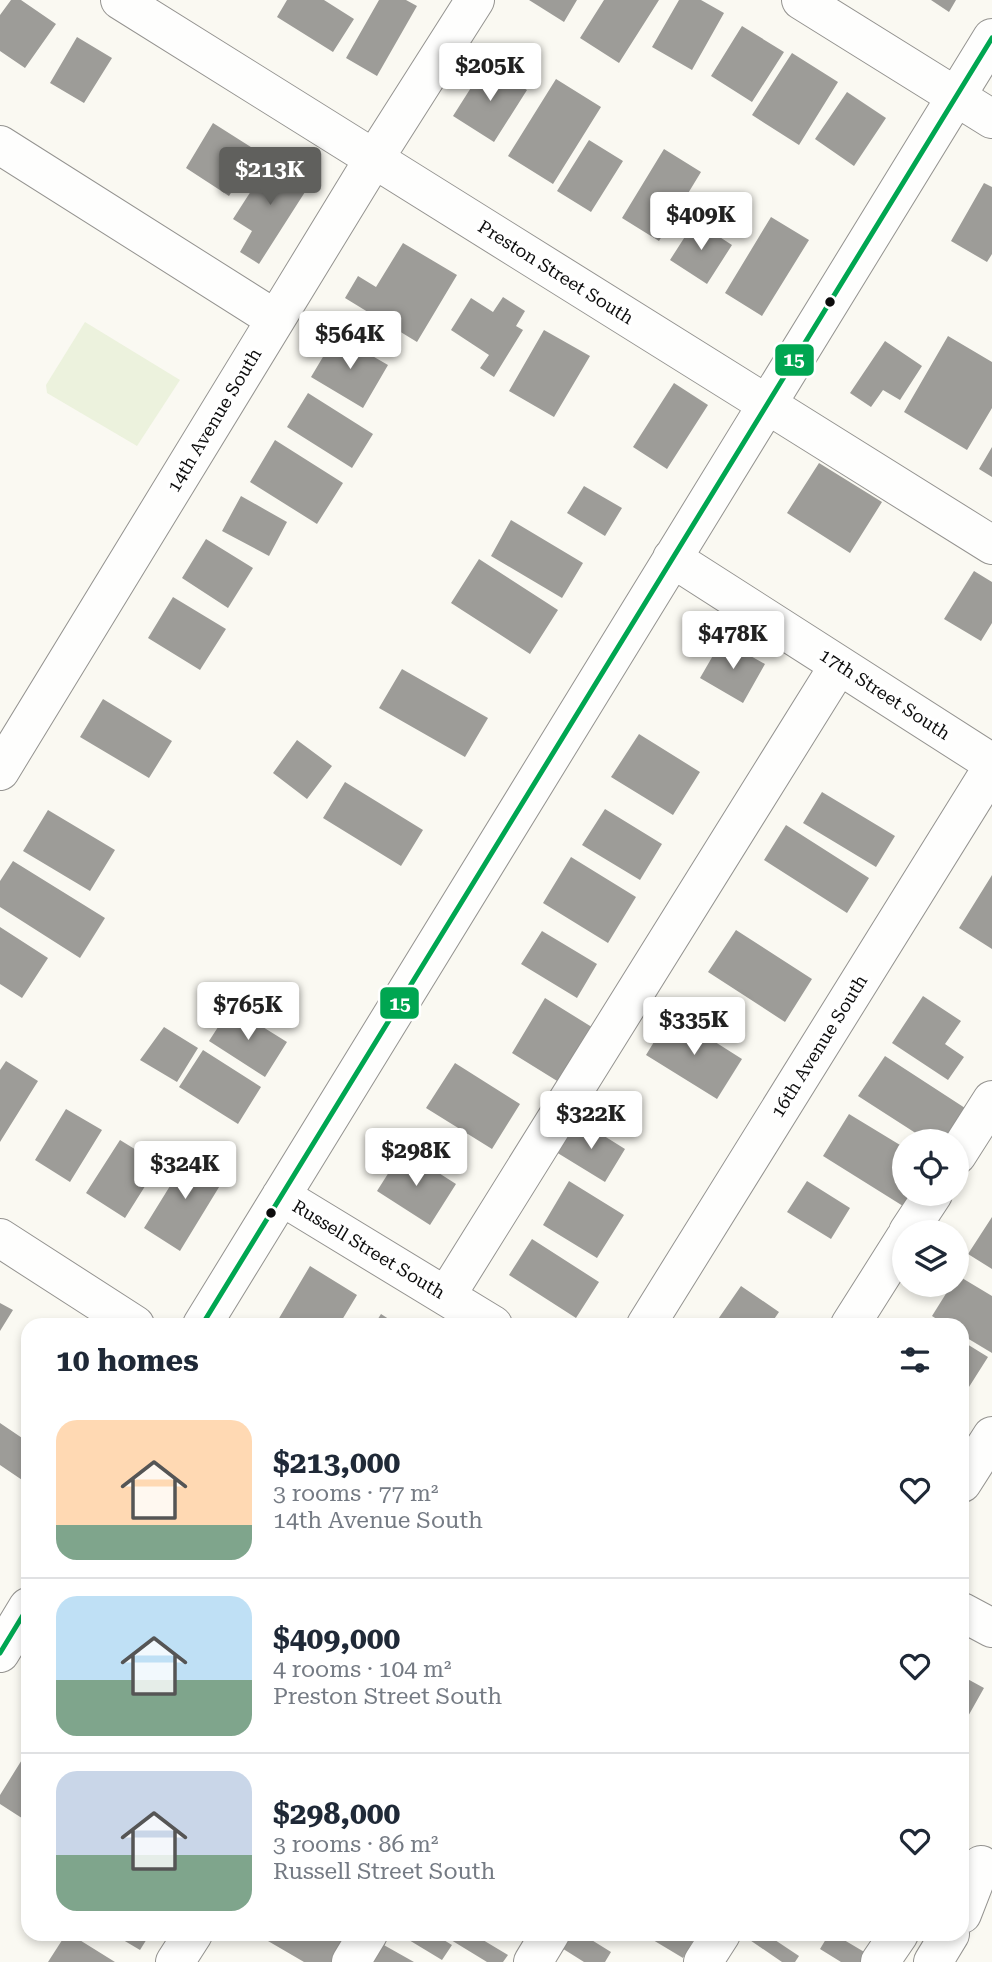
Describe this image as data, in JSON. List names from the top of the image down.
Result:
{
  "streets": {
    "street": [
      "Preston Street South",
      "14th Avenue South",
      "17th Street South",
      "16th Avenue South",
      "Russell Street South"
    ]
  },
  "crossings": [
    ["Preston Street South", "14th Avenue South"],
    ["17th Street South", "16th Avenue South"]
  ],
  "lines": ["transit line 15"],
  "page": {
    "price": [
      "$205K",
      "$213K",
      "$409K",
      "$564K",
      "$478K",
      "$765K",
      "$335K",
      "$322K",
      "$298K",
      "$324K"
    ],
    "heading": "10 homes",
    "list": [
      {
        "name": "$213,000",
        "note": "3 rooms · 77 m² · 14th Avenue South"
      },
      {
        "name": "$409,000",
        "note": "4 rooms · 104 m² · Preston Street South"
      },
      {
        "name": "$298,000",
        "note": "3 rooms · 86 m² · Russell Street South"
      }
    ]
  }
}
